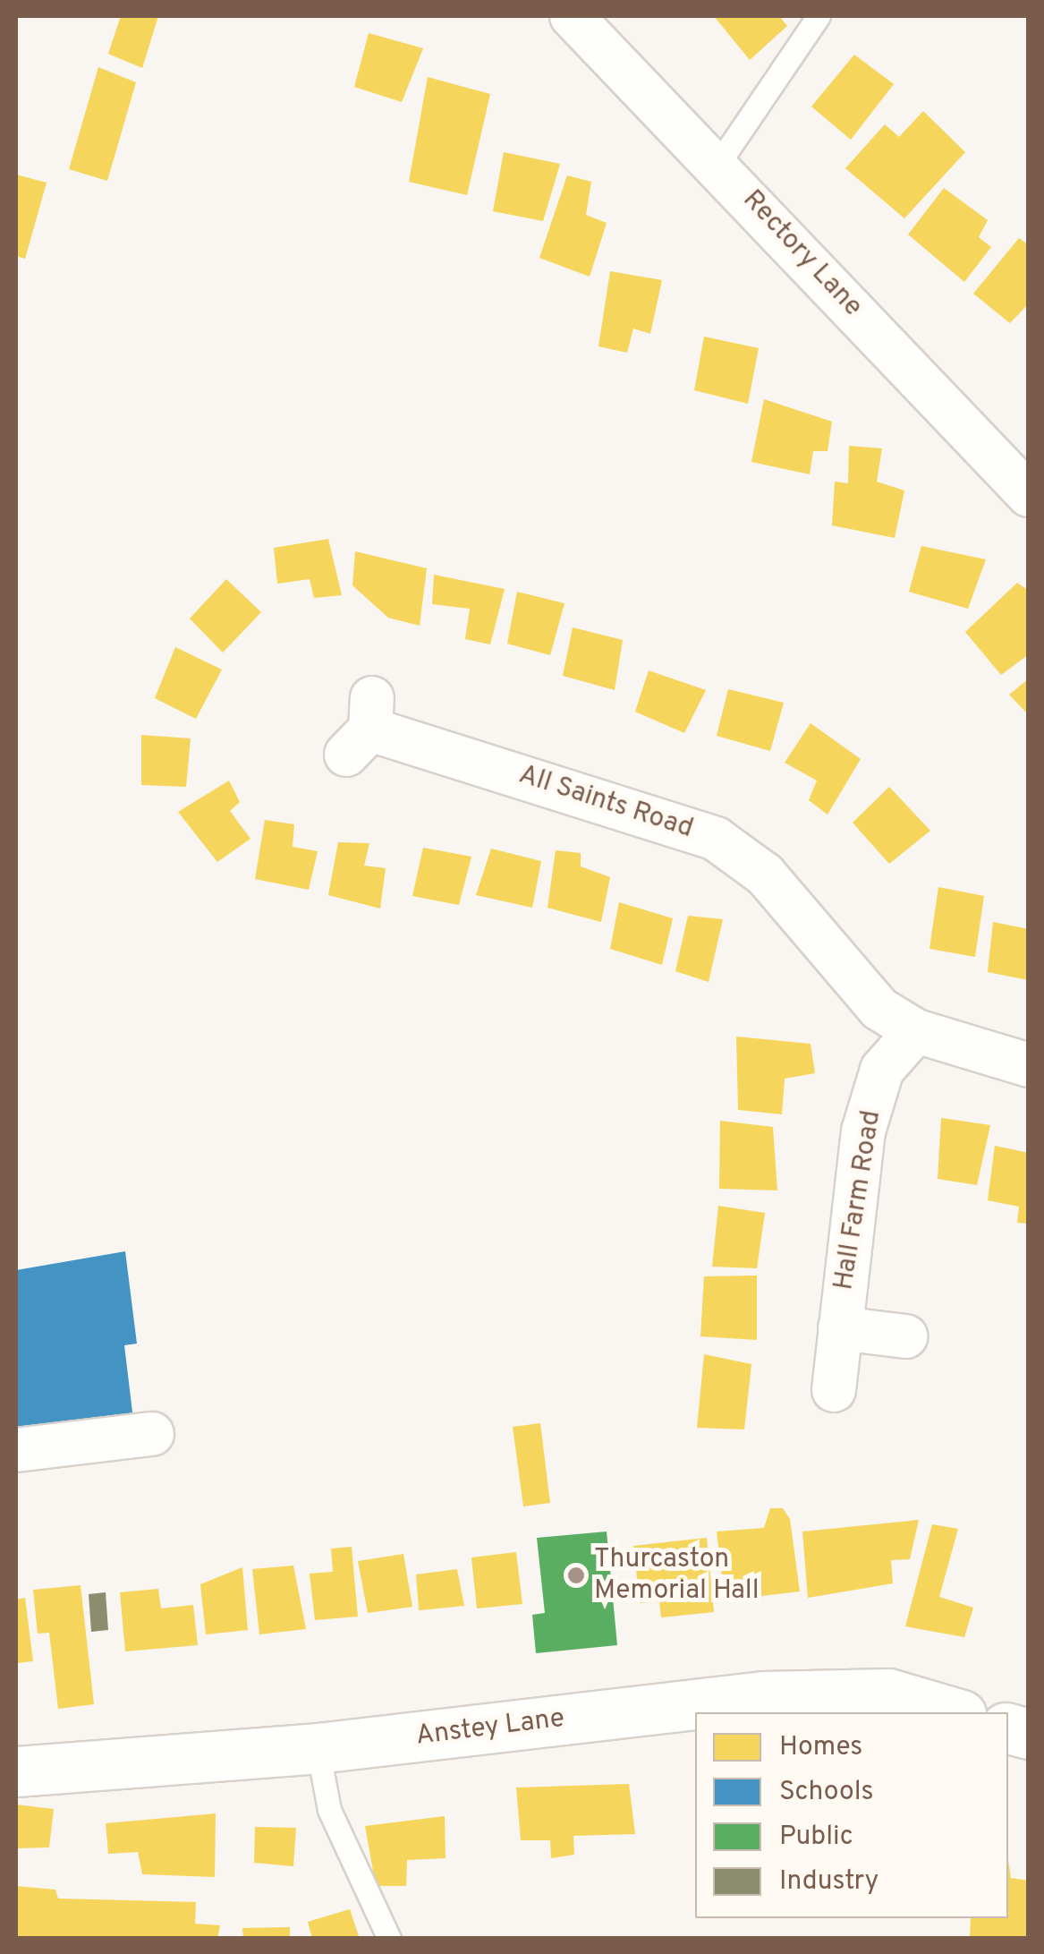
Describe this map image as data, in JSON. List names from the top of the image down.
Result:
{
  "streets": {
    "street": [
      "Rectory Lane",
      "All Saints Road",
      "Hall Farm Road",
      "Anstey Lane"
    ]
  },
  "crossings": [
    ["All Saints Road", "Hall Farm Road"]
  ],
  "places": ["Thurcaston Memorial Hall"],
  "legend": [
    "Homes",
    "Schools",
    "Public",
    "Industry"
  ]
}
